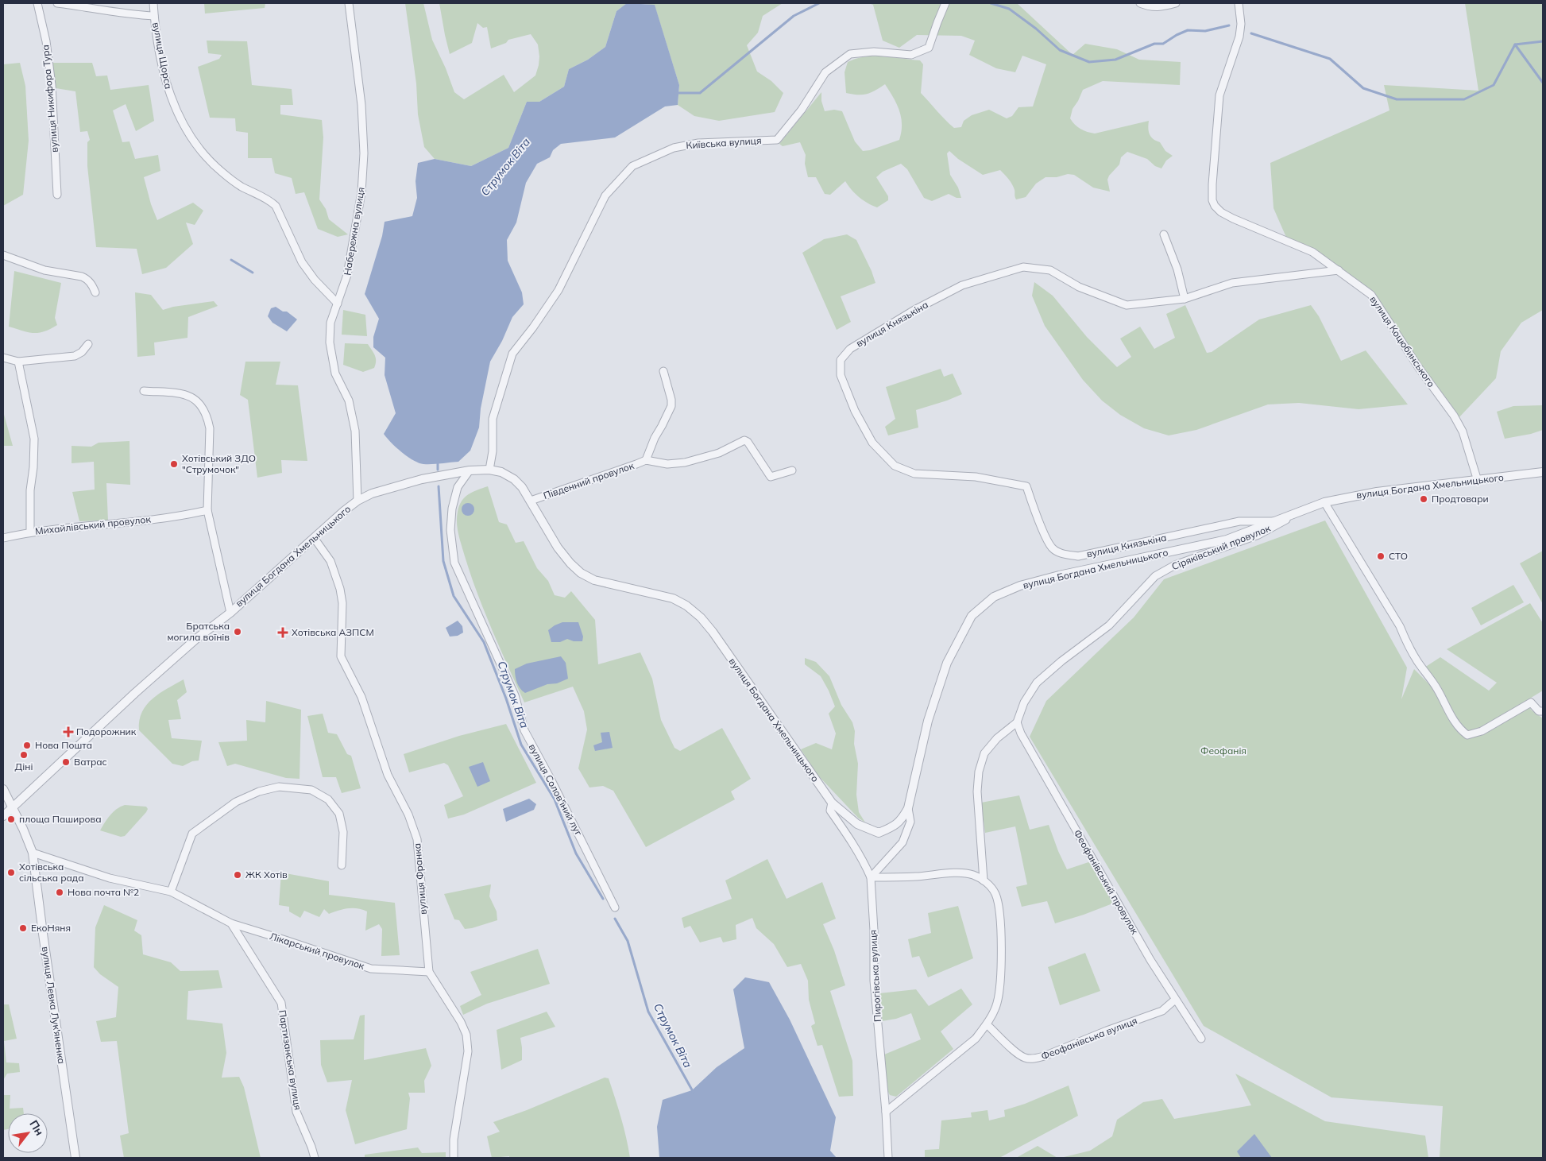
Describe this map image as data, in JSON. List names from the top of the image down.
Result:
{
  "streets": {
    "street": [
      "вулиця Щорса",
      "вулиця Никифора Тура",
      "Київська вулиця",
      "Набережна вулиця",
      "вулиця Князькіна",
      "вулиця Коцюбинського",
      "Південний провулок",
      "вулиця Богдана Хмельницького",
      "Михайлівський провулок",
      "Сіряківський провулок",
      "вулиця Солов'їний луг",
      "вулиця Франка",
      "Феофанівський провулок",
      "Лікарський провулок",
      "Пирогівська вулиця",
      "вулиця Левка Лук'яненка",
      "Феофанівська вулиця",
      "Партизанська вулиця"
    ]
  },
  "crossings": [
    ["вулиця Щорса", "Набережна вулиця"],
    ["Київська вулиця", "вулиця Богдана Хмельницького"],
    ["Набережна вулиця", "вулиця Богдана Хмельницького"],
    ["вулиця Князькіна", "вулиця Коцюбинського"],
    ["вулиця Князькіна", "вулиця Богдана Хмельницького"],
    ["вулиця Коцюбинського", "вулиця Богдана Хмельницького"],
    ["Південний провулок", "вулиця Богдана Хмельницького"],
    ["вулиця Богдана Хмельницького", "Сіряківський провулок"],
    ["вулиця Богдана Хмельницького", "вулиця Солов'їний луг"],
    ["вулиця Богдана Хмельницького", "вулиця Франка"],
    ["Сіряківський провулок", "Феофанівський провулок"],
    ["вулиця Франка", "Лікарський провулок"],
    ["Феофанівський провулок", "Феофанівська вулиця"],
    ["Лікарський провулок", "Партизанська вулиця"],
    ["вулиця Левка Лук'яненка", "Партизанська вулиця"]
  ],
  "water": ["Струмок Віта"],
  "parks": ["Феофанія"],
  "places": {
    "other": [
      "Хотівський ЗДО \"Струмочок\"",
      "Продтовари",
      "СТО",
      "Братська могила воїнів",
      "Нова Пошта",
      "Діні",
      "Ватрас",
      "площа Паширова",
      "Хотівська сільська рада",
      "ЖК Хотів",
      "Нова почта №2",
      "ЕкоНяня"
    ],
    "health": ["Хотівська АЗПСМ", "Подорожник"]
  },
  "north": "top right"
}
